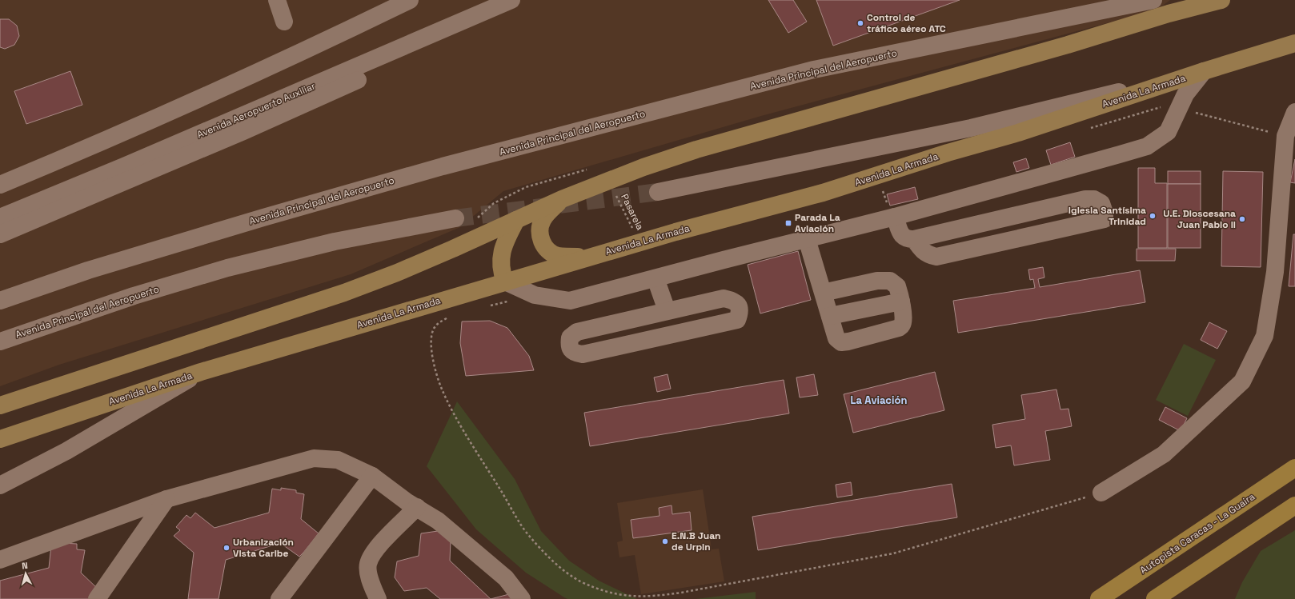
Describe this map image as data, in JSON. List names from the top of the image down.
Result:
{
  "streets": {
    "highway": ["Autopista Caracas - La Guaira"],
    "main road": ["Avenida La Armada"],
    "street": ["Avenida Principal del Aeropuerto", "Avenida Aeropuerto Auxiliar"],
    "path": ["Pasarela"]
  },
  "districts": ["La Aviación"],
  "places": {
    "other": [
      "Control de tráfico aéreo ATC",
      "Iglesia Santísima Trinidad",
      "U.E. Dioscesana Juan Pablo II",
      "E.N.B Juan de Urpin",
      "Urbanización Vista Caribe"
    ],
    "transit": ["Parada La Aviación"]
  },
  "north": "top"
}
